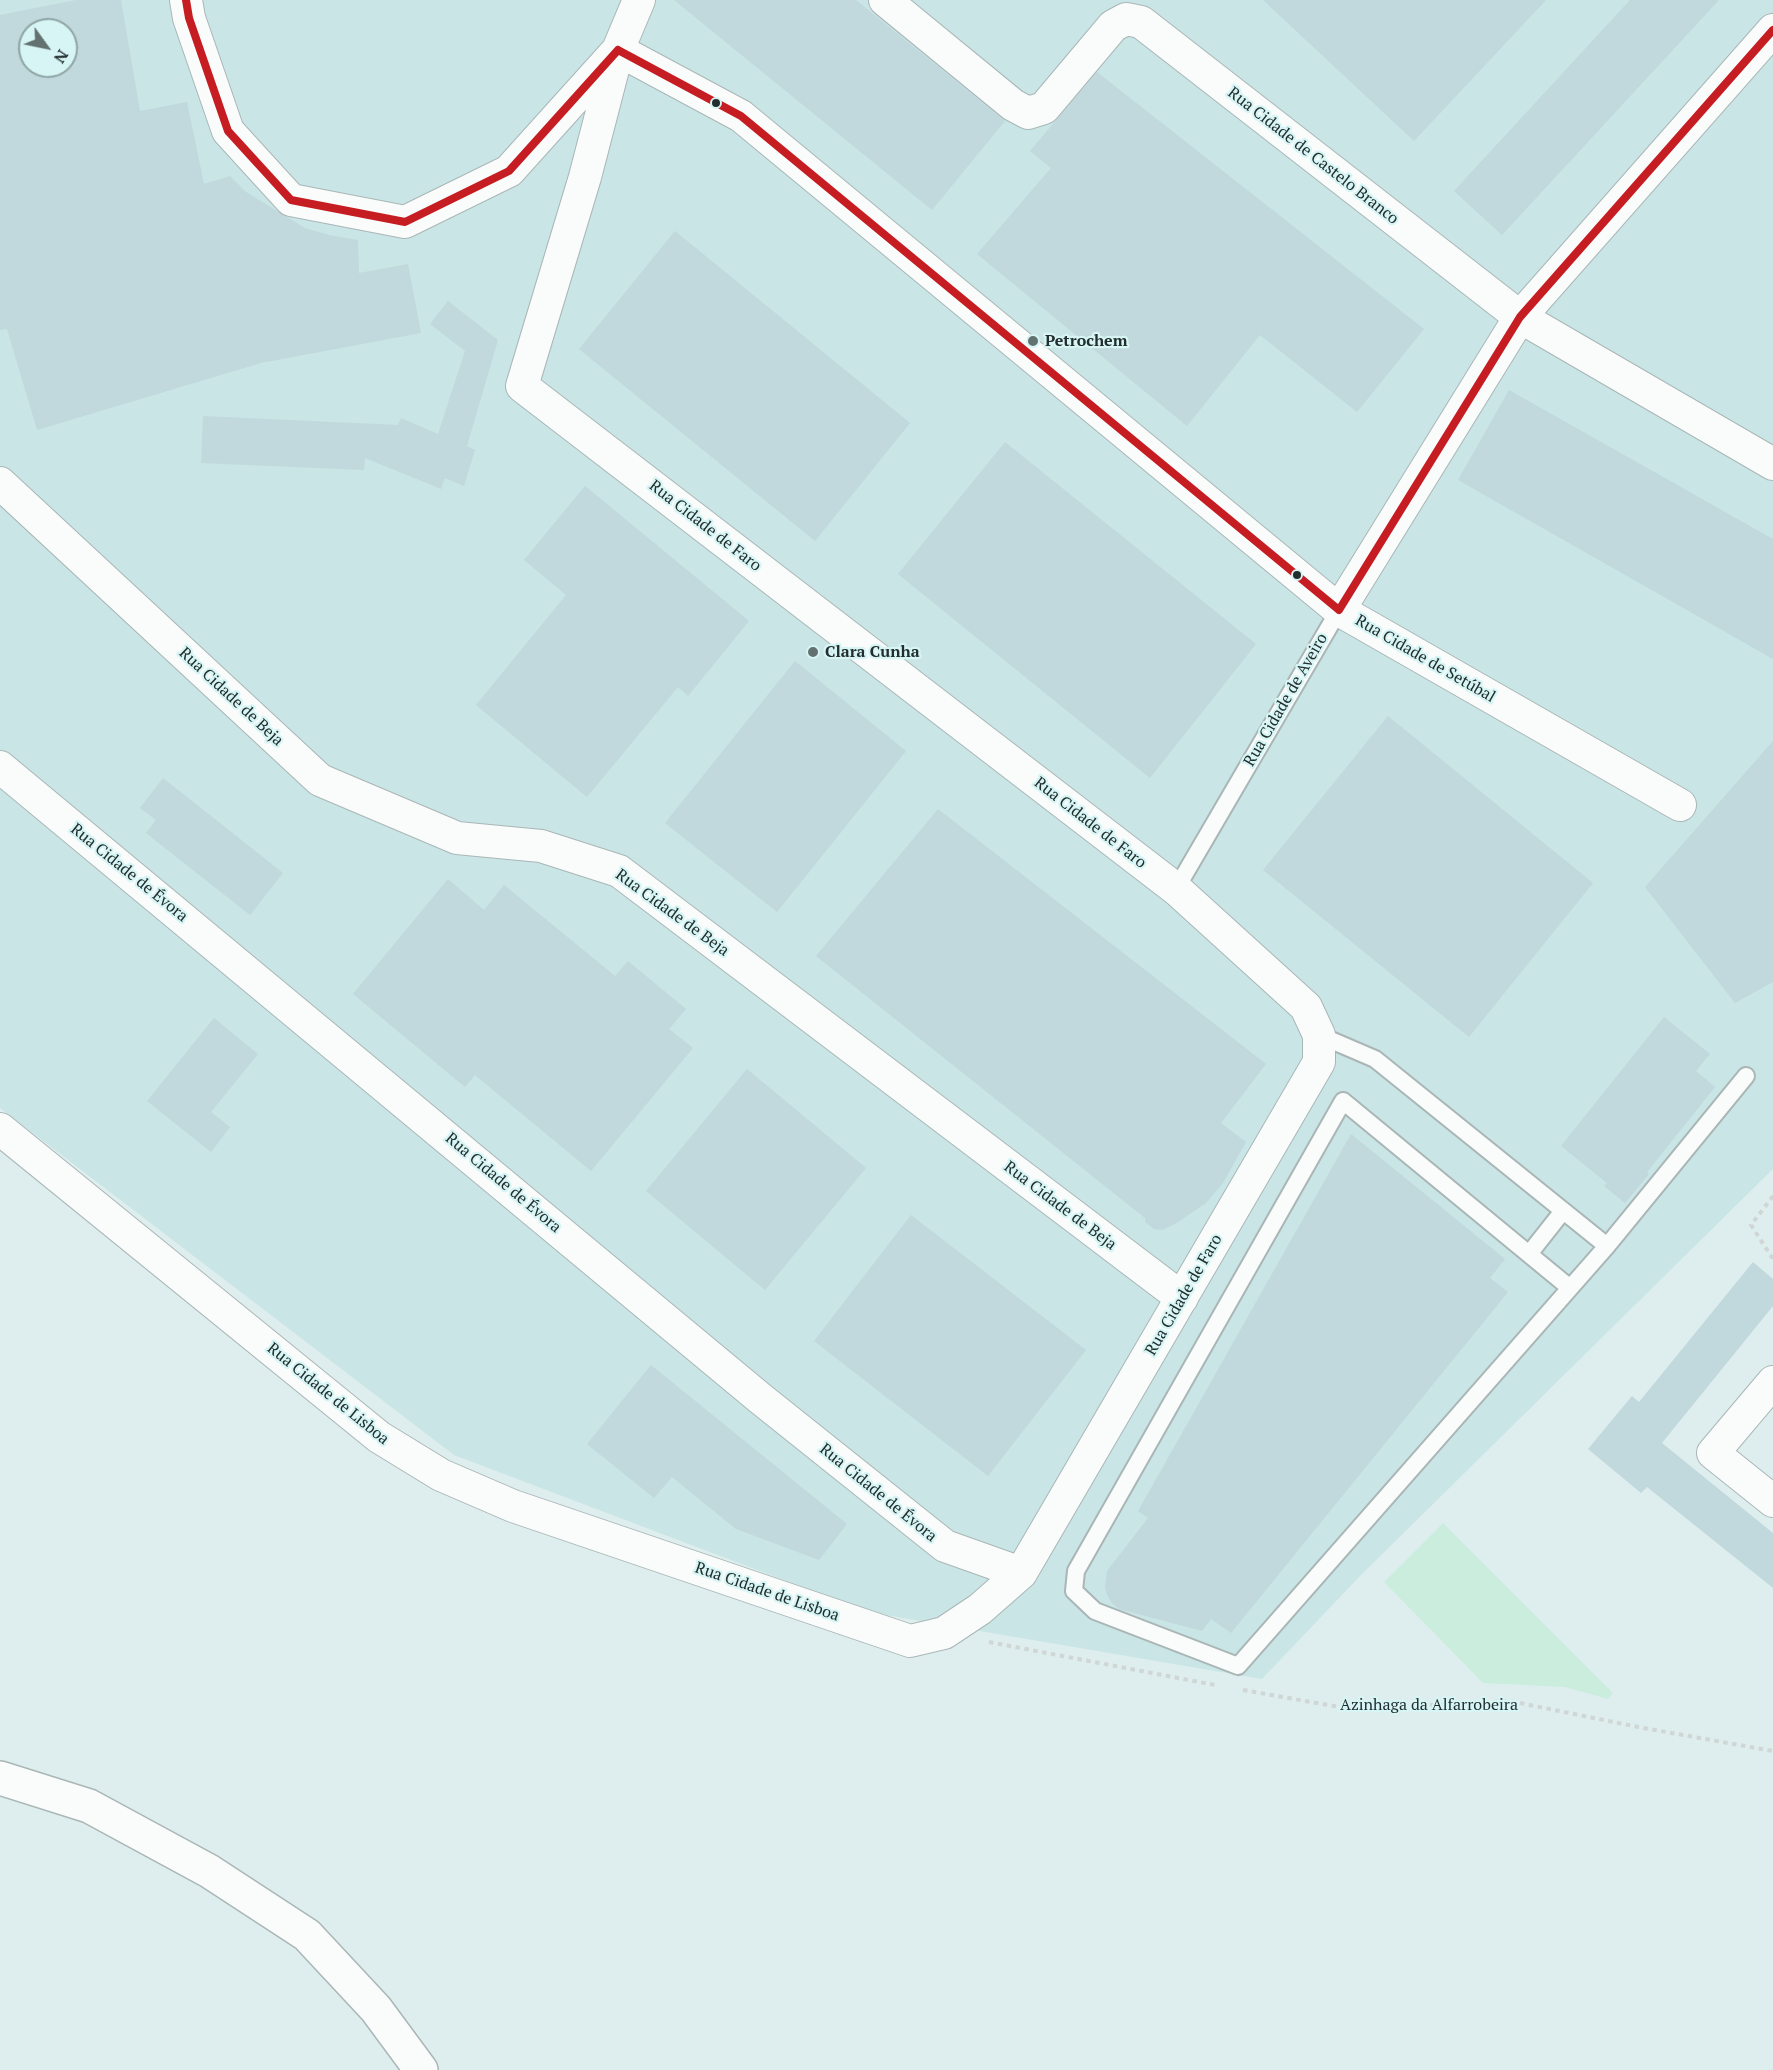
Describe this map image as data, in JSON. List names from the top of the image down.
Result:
{
  "streets": {
    "street": [
      "Rua Cidade de Castelo Branco",
      "Rua Cidade de Faro",
      "Rua Cidade de Setúbal",
      "Rua Cidade de Beja",
      "Rua Cidade de Aveiro",
      "Rua Cidade de Évora",
      "Rua Cidade de Lisboa"
    ],
    "path": ["Azinhaga da Alfarrobeira"]
  },
  "crossings": [
    ["Rua Cidade de Castelo Branco", "Rua Cidade de Aveiro"],
    ["Rua Cidade de Faro", "Rua Cidade de Setúbal"],
    ["Rua Cidade de Faro", "Rua Cidade de Beja"],
    ["Rua Cidade de Faro", "Rua Cidade de Aveiro"],
    ["Rua Cidade de Faro", "Rua Cidade de Évora"],
    ["Rua Cidade de Faro", "Rua Cidade de Lisboa"],
    ["Rua Cidade de Setúbal", "Rua Cidade de Aveiro"]
  ],
  "places": ["Petrochem", "Clara Cunha"],
  "north": "bottom right"
}
